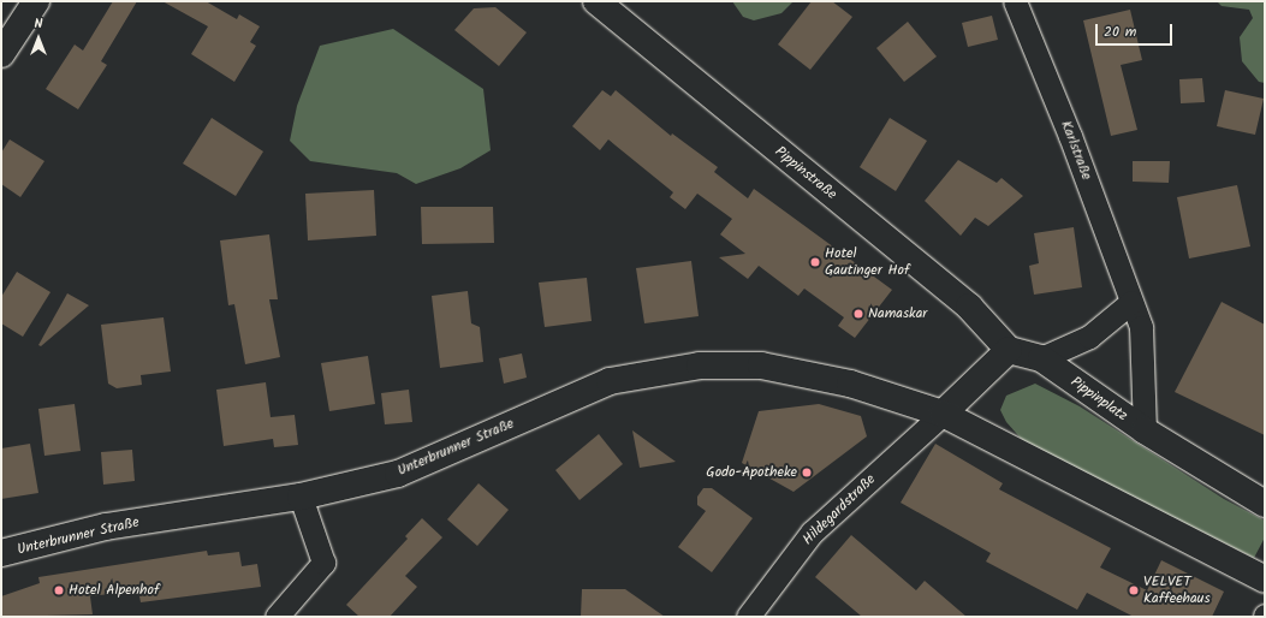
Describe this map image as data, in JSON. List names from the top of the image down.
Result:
{
  "streets": {
    "street": [
      "Karlstraße",
      "Pippinstraße",
      "Pippinplatz",
      "Unterbrunner Straße",
      "Hildegardstraße"
    ]
  },
  "crossings": [
    ["Karlstraße", "Pippinplatz"],
    ["Pippinstraße", "Pippinplatz"],
    ["Unterbrunner Straße", "Hildegardstraße"]
  ],
  "places": [
    "Hotel Gautinger Hof",
    "Namaskar",
    "Godo-Apotheke",
    "Hotel Alpenhof",
    "VELVET Kaffeehaus"
  ],
  "scale_bar": "20 m",
  "north": "top"
}
